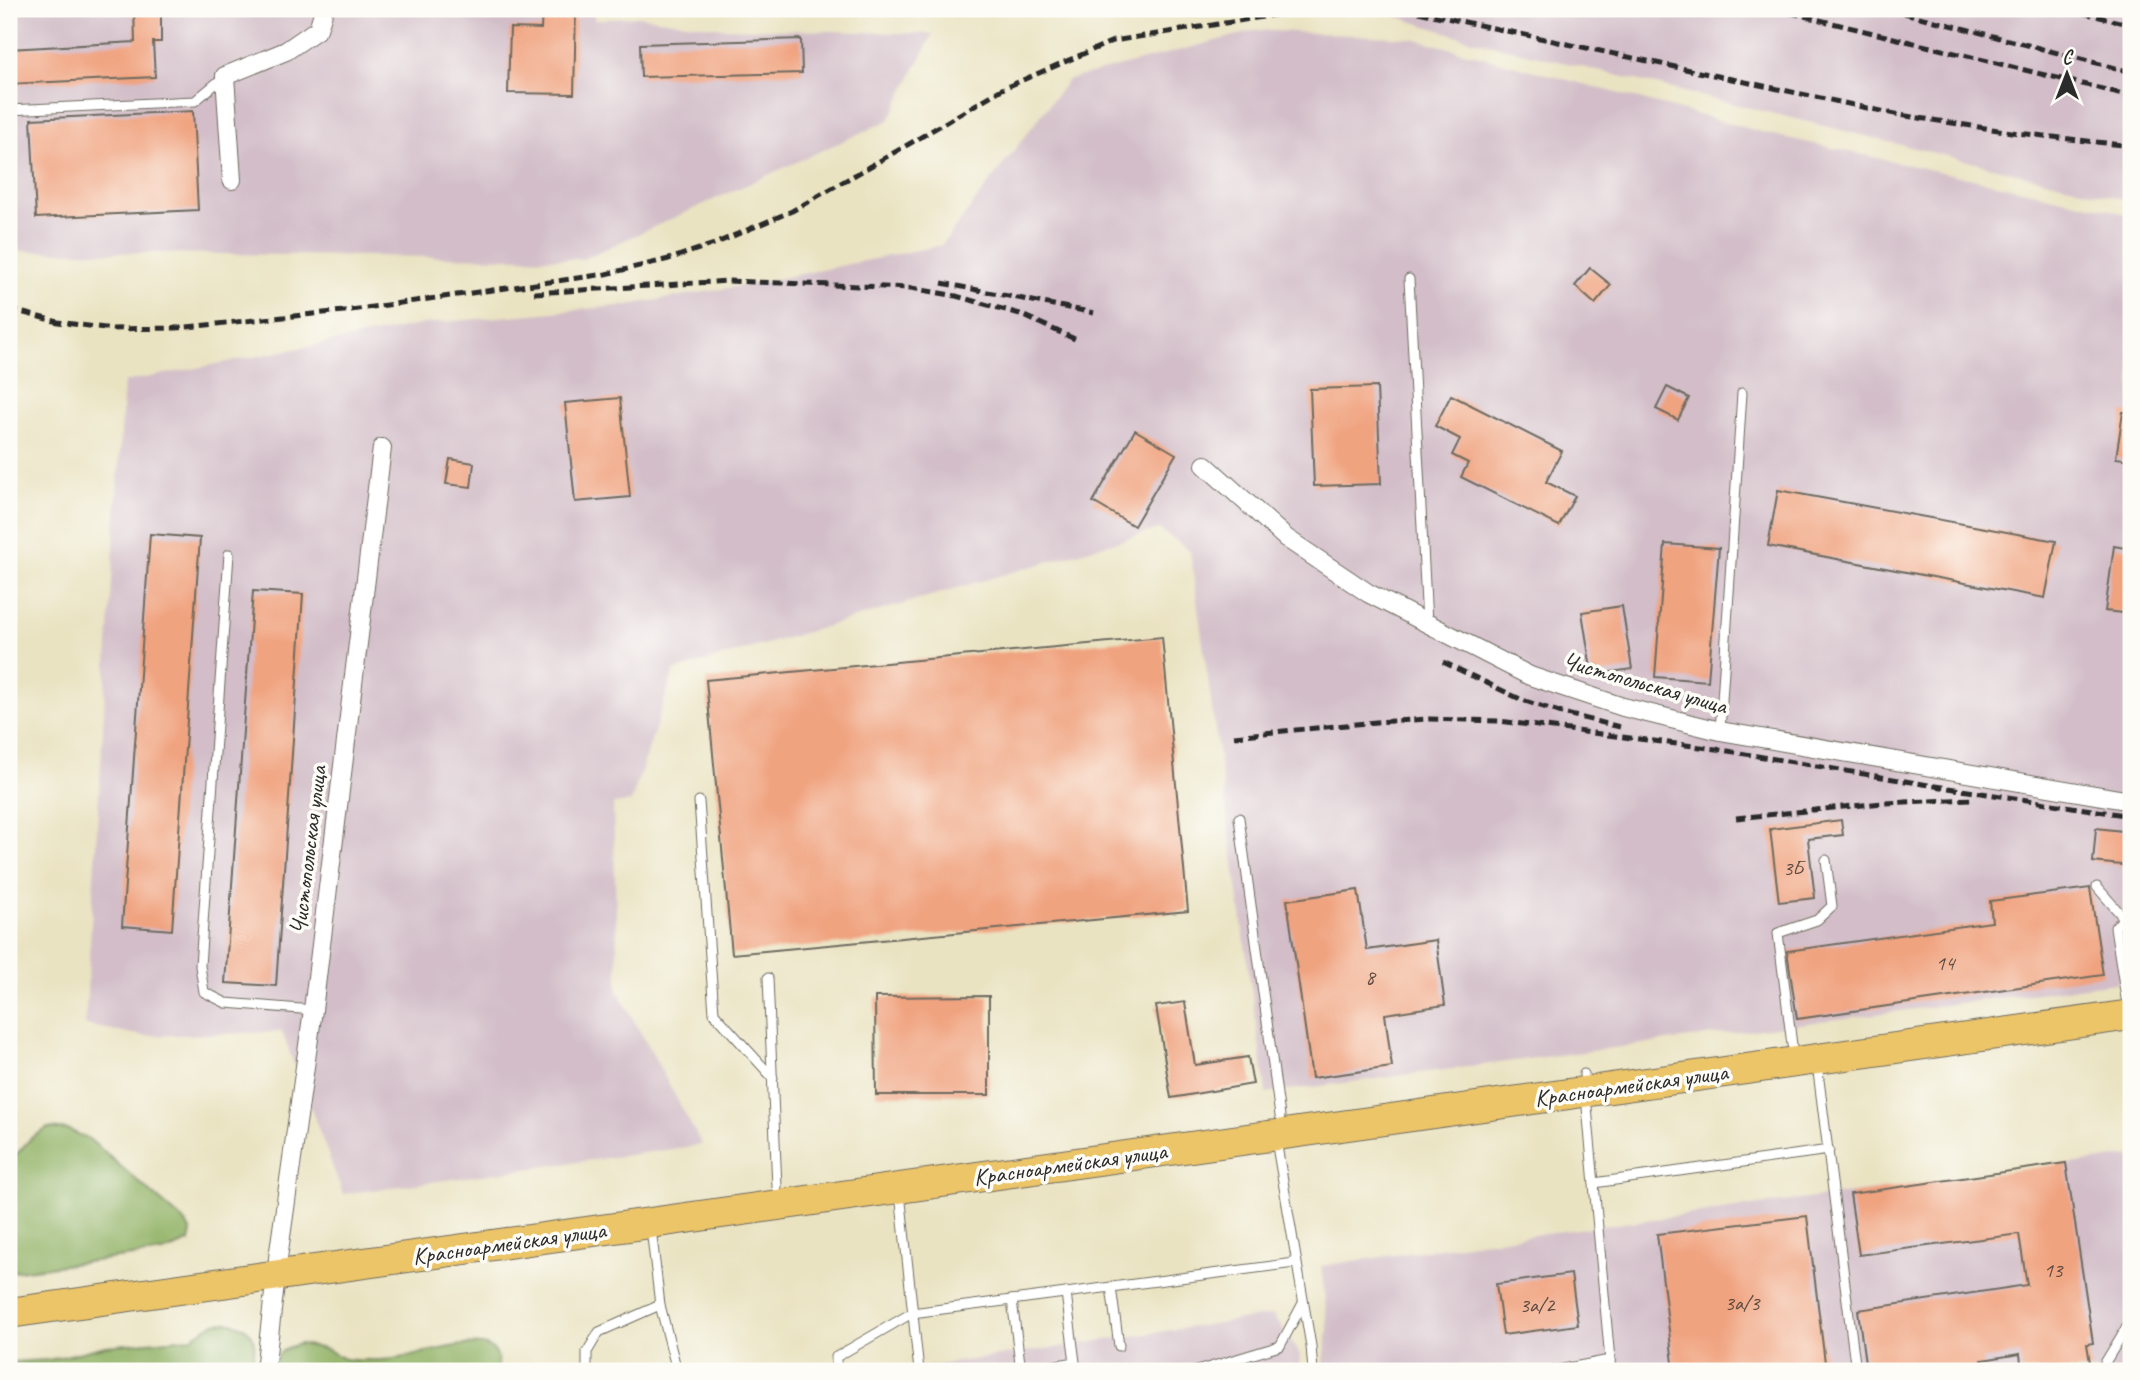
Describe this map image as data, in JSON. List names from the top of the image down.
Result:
{
  "streets": {
    "main road": ["Красноармейская улица"],
    "street": ["Чистопольская улица"]
  },
  "crossings": [
    ["Чистопольская улица", "Красноармейская улица"]
  ],
  "house_numbers": [
    "3Б",
    "14",
    "8",
    "13",
    "3а/3",
    "3а/2"
  ],
  "north": "top"
}
